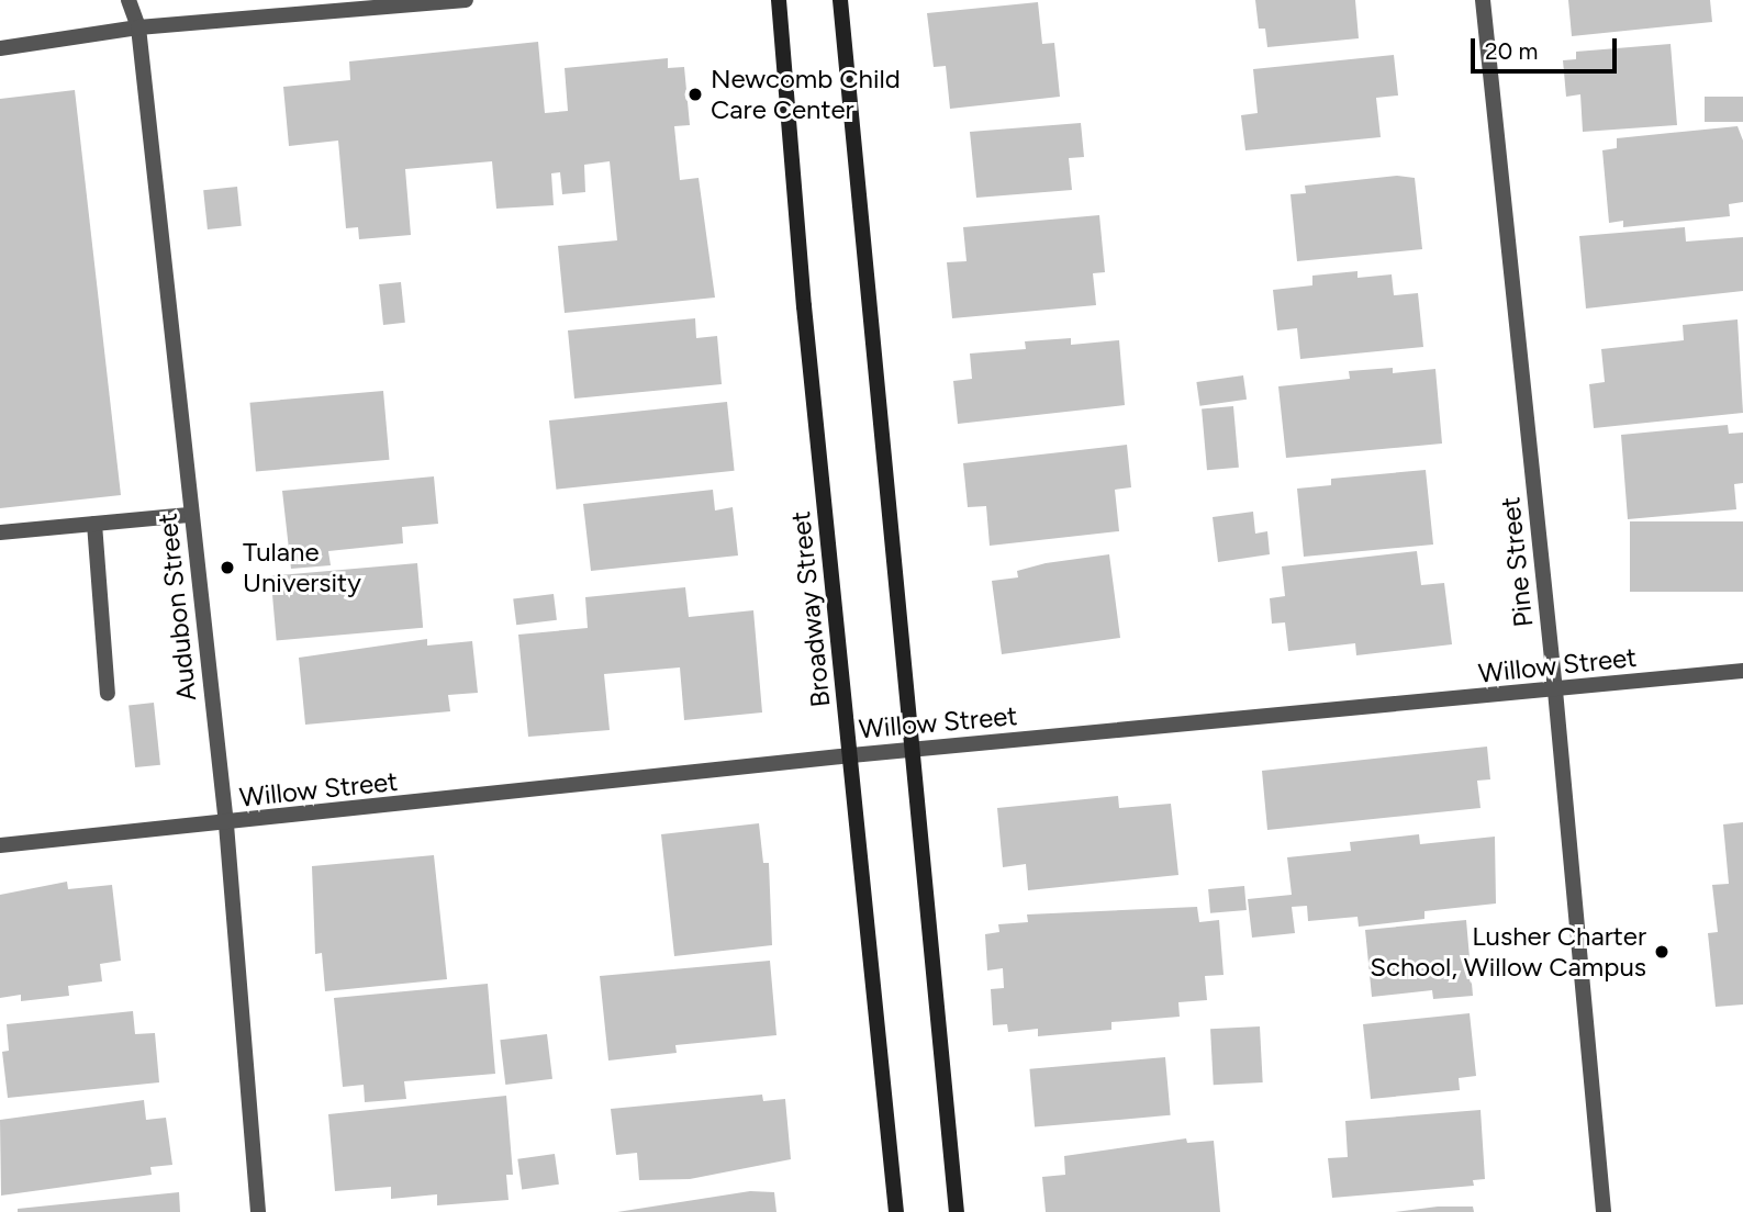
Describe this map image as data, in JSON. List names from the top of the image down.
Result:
{
  "streets": {
    "street": [
      "Pine Street",
      "Audubon Street",
      "Broadway Street",
      "Willow Street"
    ]
  },
  "crossings": [
    ["Pine Street", "Willow Street"],
    ["Audubon Street", "Willow Street"],
    ["Broadway Street", "Willow Street"]
  ],
  "places": ["Newcomb Child Care Center", "Tulane University", "Lusher Charter School, Willow Campus"],
  "scale_bar": "20 m"
}
